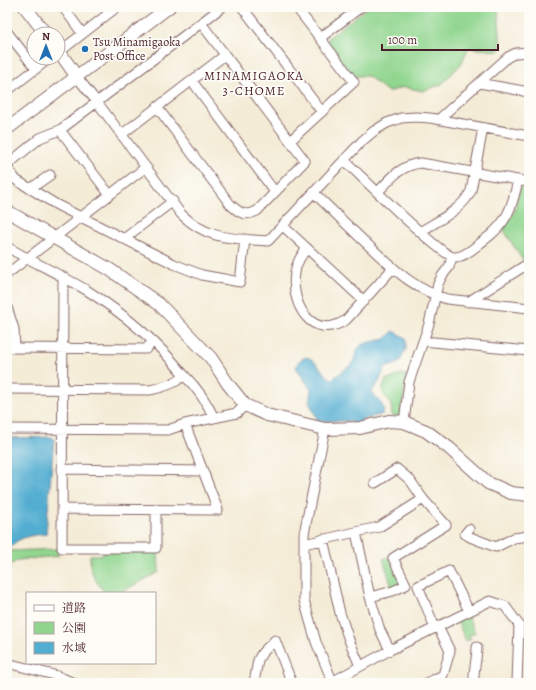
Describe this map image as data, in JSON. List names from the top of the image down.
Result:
{
  "districts": ["MINAMIGAOKA 3-CHOME"],
  "places": ["Tsu Minamigaoka Post Office"],
  "legend": ["道路", "公園", "水域"],
  "scale_bar": "100 m",
  "north": "top"
}
